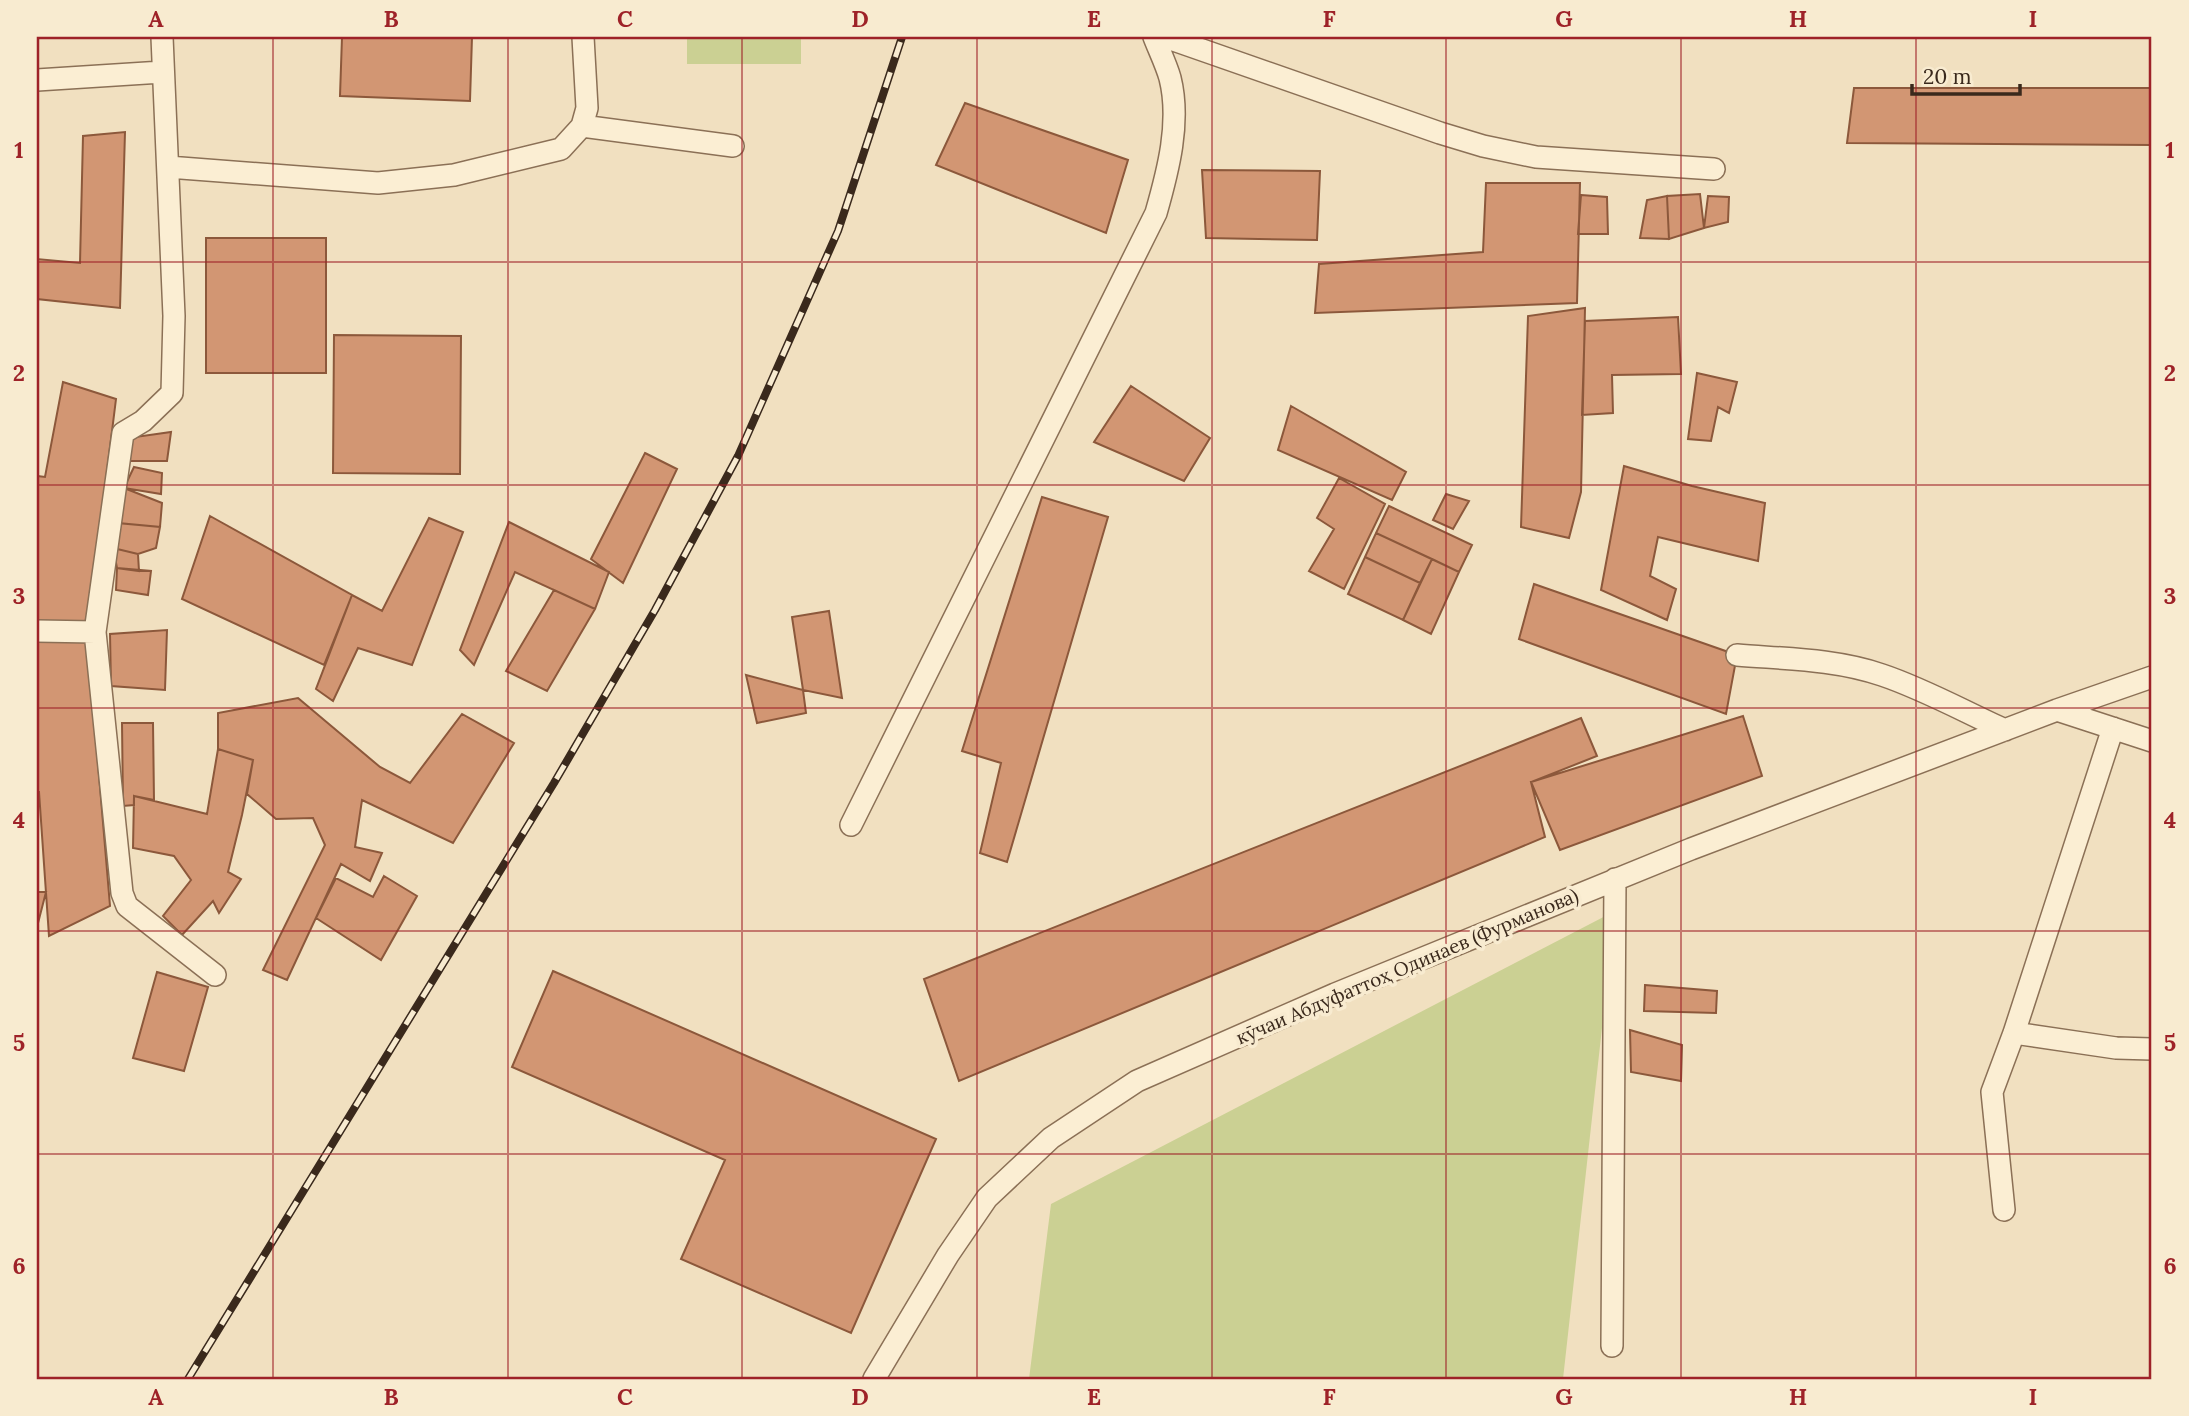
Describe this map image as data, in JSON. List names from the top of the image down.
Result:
{
  "streets": {
    "lane": ["кӯчаи Абдуфаттоҳ Одинаев (Фурманова)"]
  },
  "scale_bar": "20 m",
  "grid": {
    "columns": [
      "A",
      "B",
      "C",
      "D",
      "E",
      "F",
      "G",
      "H",
      "I"
    ],
    "rows": [
      "1",
      "2",
      "3",
      "4",
      "5",
      "6"
    ]
  }
}
